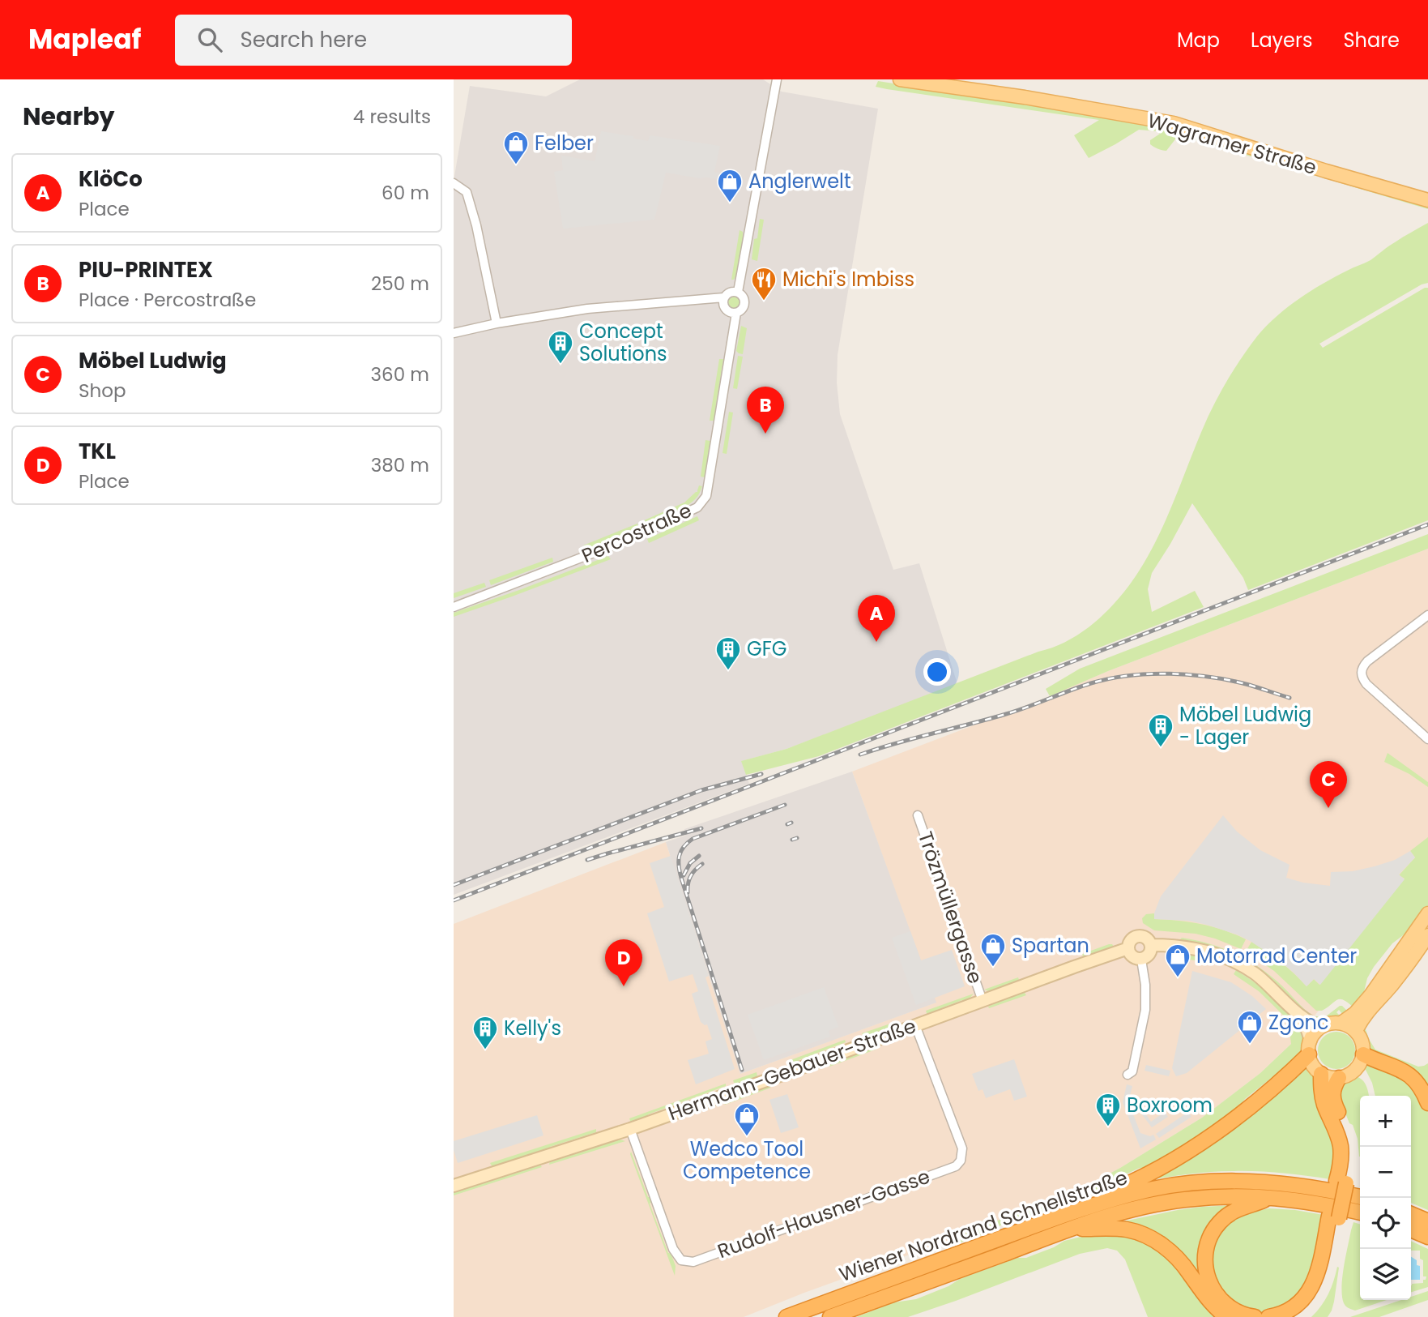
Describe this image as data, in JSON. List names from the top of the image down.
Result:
{
  "streets": {
    "highway": ["Wiener Nordrand Schnellstraße"],
    "main road": ["Wagramer Straße"],
    "street": [
      "Percostraße",
      "Trözmüllergasse",
      "Hermann-Gebauer-Straße",
      "Rudolf-Hausner-Gasse"
    ]
  },
  "crossings": [
    ["Trözmüllergasse", "Hermann-Gebauer-Straße"],
    ["Hermann-Gebauer-Straße", "Rudolf-Hausner-Gasse"]
  ],
  "places": {
    "shop": [
      "Felber",
      "Anglerwelt",
      "Spartan",
      "Motorrad Center",
      "Zgonc",
      "Wedco Tool Competence"
    ],
    "restaurant": ["Michi's Imbiss"],
    "building": [
      "Concept Solutions",
      "GFG",
      "Möbel Ludwig - Lager",
      "Kelly's",
      "Boxroom"
    ]
  },
  "page": {
    "header": "Mapleaf",
    "search": "Search here",
    "nav": ["Map", "Layers", "Share"],
    "heading": ["Nearby", "4 results"],
    "list": [
      {
        "mark": "A",
        "name": "KlöCo",
        "note": "Place",
        "value": "60 m"
      },
      {
        "mark": "B",
        "name": "PIU-PRINTEX",
        "note": "Place · Percostraße",
        "value": "250 m"
      },
      {
        "mark": "C",
        "name": "Möbel Ludwig",
        "note": "Shop",
        "value": "360 m"
      },
      {
        "mark": "D",
        "name": "TKL",
        "note": "Place",
        "value": "380 m"
      }
    ],
    "pins": [
      "B",
      "A",
      "C",
      "D"
    ],
    "map_buttons": ["+", "−"]
  }
}
